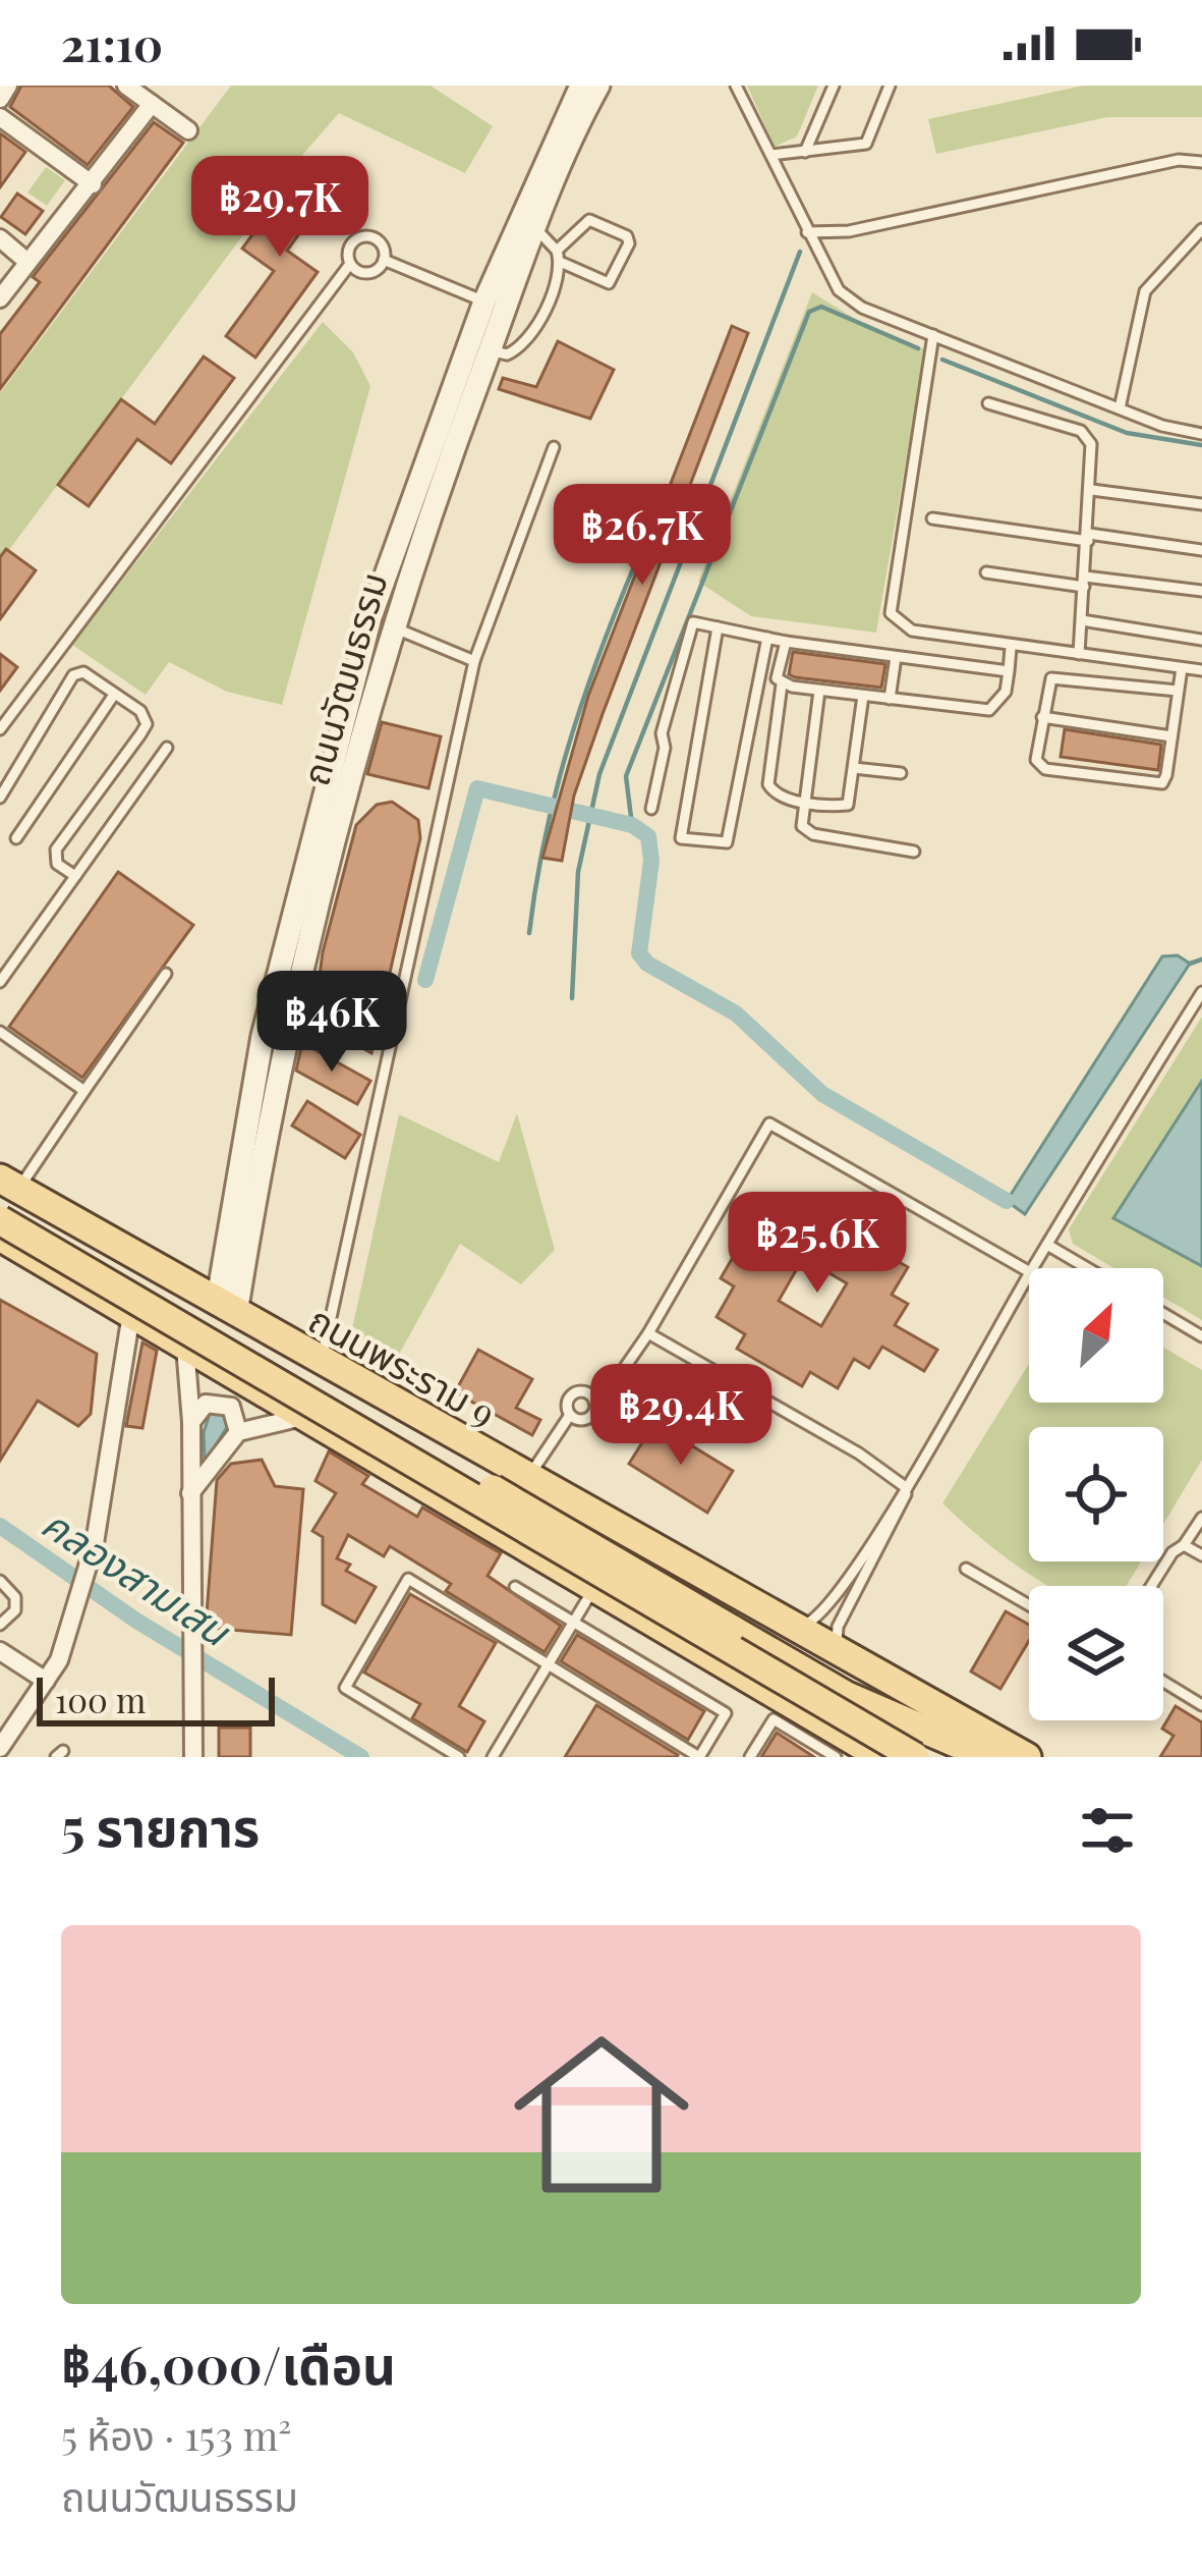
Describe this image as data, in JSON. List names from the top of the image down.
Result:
{
  "streets": {
    "main road": ["ถนนพระราม 9"],
    "street": ["ถนนวัฒนธรรม"]
  },
  "crossings": [
    ["ถนนวัฒนธรรม", "ถนนพระราม 9"]
  ],
  "water": ["คลองสามเสน"],
  "scale_bar": "100 m",
  "north": "top right",
  "page": {
    "status": "21:10",
    "price": [
      "฿29.7K",
      "฿26.7K",
      "฿46K",
      "฿25.6K",
      "฿29.4K"
    ],
    "scale": "100 m",
    "heading": "5 รายการ",
    "list": [
      {
        "name": "฿46,000/เดือน",
        "note": "5 ห้อง · 153 m² · ถนนวัฒนธรรม"
      }
    ]
  }
}
